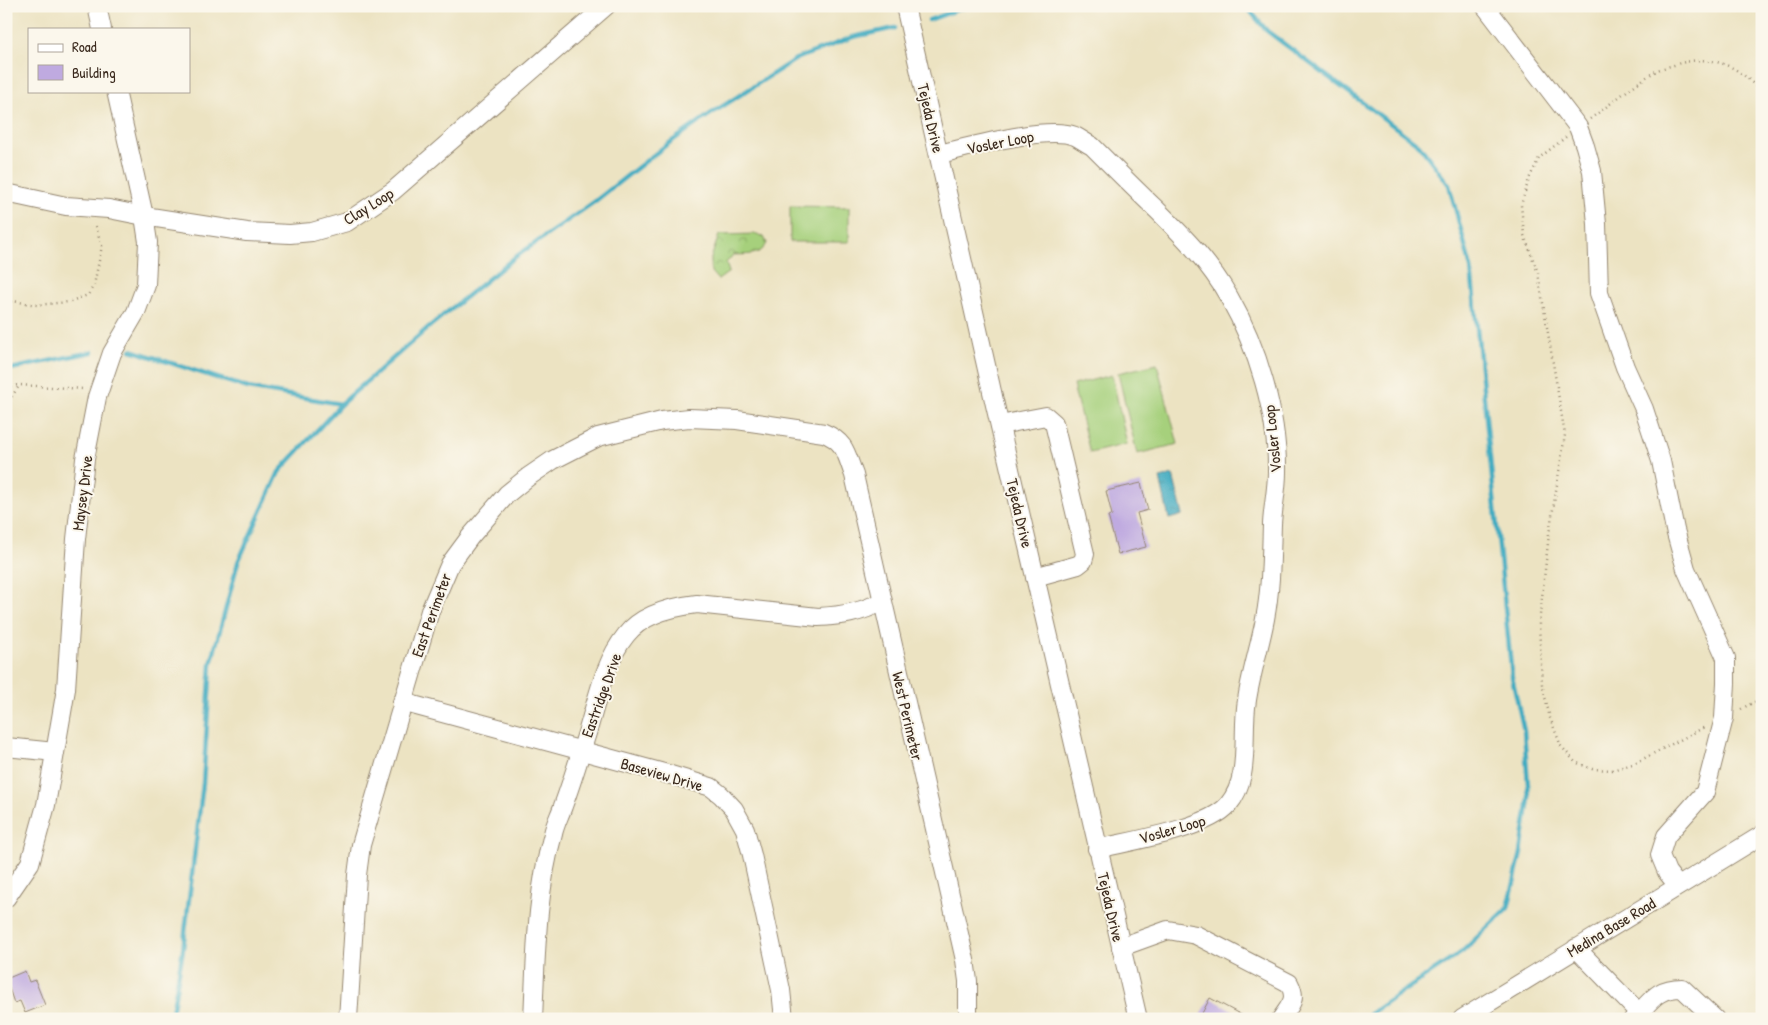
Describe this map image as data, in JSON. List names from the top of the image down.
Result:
{
  "streets": {
    "street": [
      "Tejeda Drive",
      "Vosler Loop",
      "Clay Loop",
      "Maysey Drive",
      "East Perimeter",
      "Eastridge Drive",
      "West Perimeter",
      "Baseview Drive",
      "Medina Base Road"
    ]
  },
  "crossings": [
    ["Tejeda Drive", "Vosler Loop"],
    ["Clay Loop", "Maysey Drive"],
    ["East Perimeter", "West Perimeter"],
    ["East Perimeter", "Baseview Drive"],
    ["Eastridge Drive", "West Perimeter"],
    ["Eastridge Drive", "Baseview Drive"]
  ],
  "legend": ["Road", "Building"]
}
